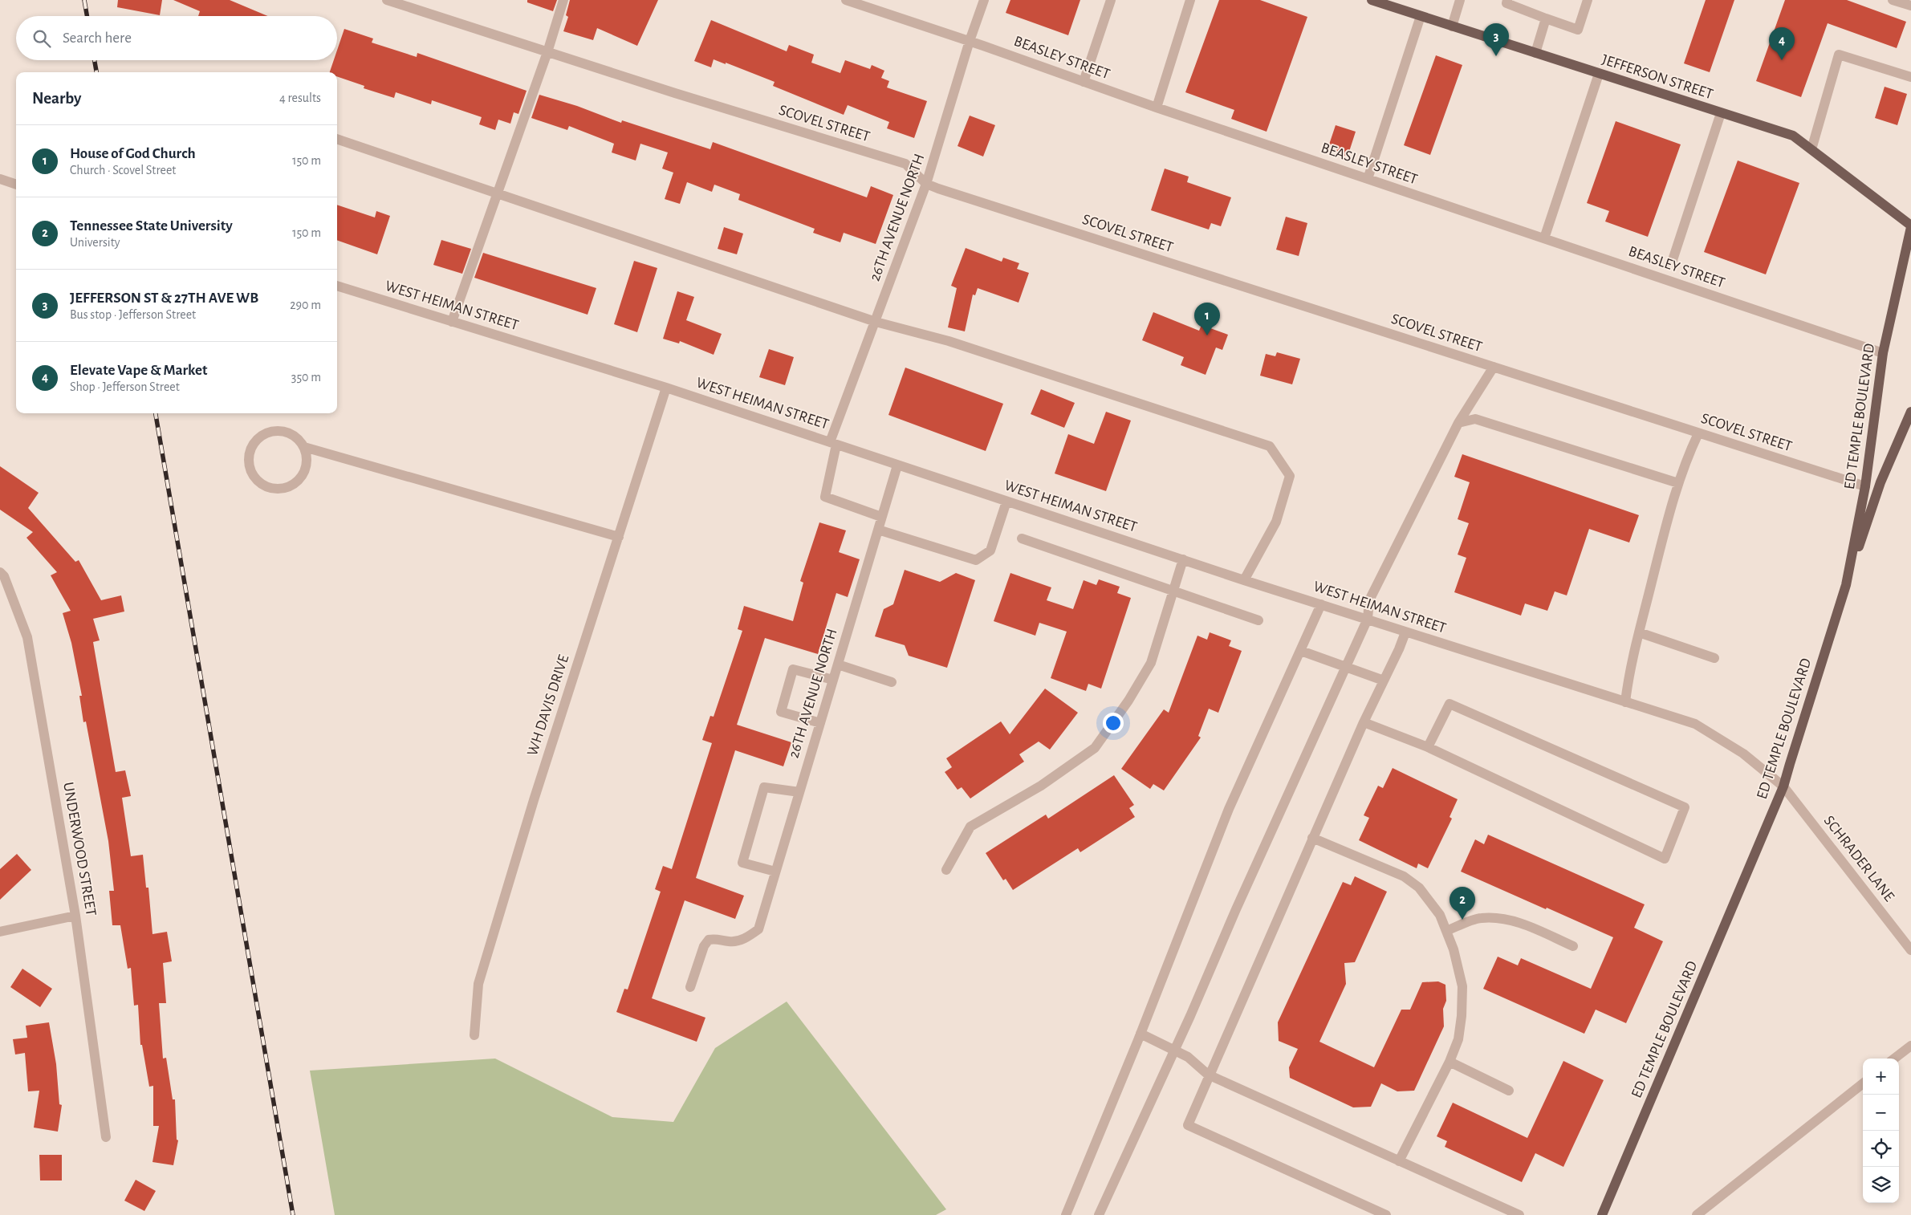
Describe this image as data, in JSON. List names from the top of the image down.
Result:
{
  "streets": {
    "main road": ["JEFFERSON STREET", "ED TEMPLE BOULEVARD"],
    "street": [
      "BEASLEY STREET",
      "SCOVEL STREET",
      "26TH AVENUE NORTH",
      "WEST HEIMAN STREET",
      "WH DAVIS DRIVE",
      "UNDERWOOD STREET",
      "SCHRADER LANE"
    ]
  },
  "crossings": [
    ["BEASLEY STREET", "26TH AVENUE NORTH"],
    ["BEASLEY STREET", "ED TEMPLE BOULEVARD"],
    ["JEFFERSON STREET", "ED TEMPLE BOULEVARD"],
    ["SCOVEL STREET", "26TH AVENUE NORTH"],
    ["SCOVEL STREET", "ED TEMPLE BOULEVARD"],
    ["26TH AVENUE NORTH", "WEST HEIMAN STREET"],
    ["WEST HEIMAN STREET", "ED TEMPLE BOULEVARD"],
    ["WEST HEIMAN STREET", "WH DAVIS DRIVE"],
    ["WEST HEIMAN STREET", "SCHRADER LANE"],
    ["ED TEMPLE BOULEVARD", "SCHRADER LANE"]
  ],
  "page": {
    "search": "Search here",
    "pins": [
      "3",
      "4",
      "1",
      "2"
    ],
    "heading": ["Nearby", "4 results"],
    "list": [
      {
        "mark": "1",
        "name": "House of God Church",
        "note": "Church · Scovel Street",
        "value": "150 m"
      },
      {
        "mark": "2",
        "name": "Tennessee State University",
        "note": "University",
        "value": "150 m"
      },
      {
        "mark": "3",
        "name": "JEFFERSON ST & 27TH AVE WB",
        "note": "Bus stop · Jefferson Street",
        "value": "290 m"
      },
      {
        "mark": "4",
        "name": "Elevate Vape & Market",
        "note": "Shop · Jefferson Street",
        "value": "350 m"
      }
    ],
    "map_buttons": ["+", "−"]
  }
}
